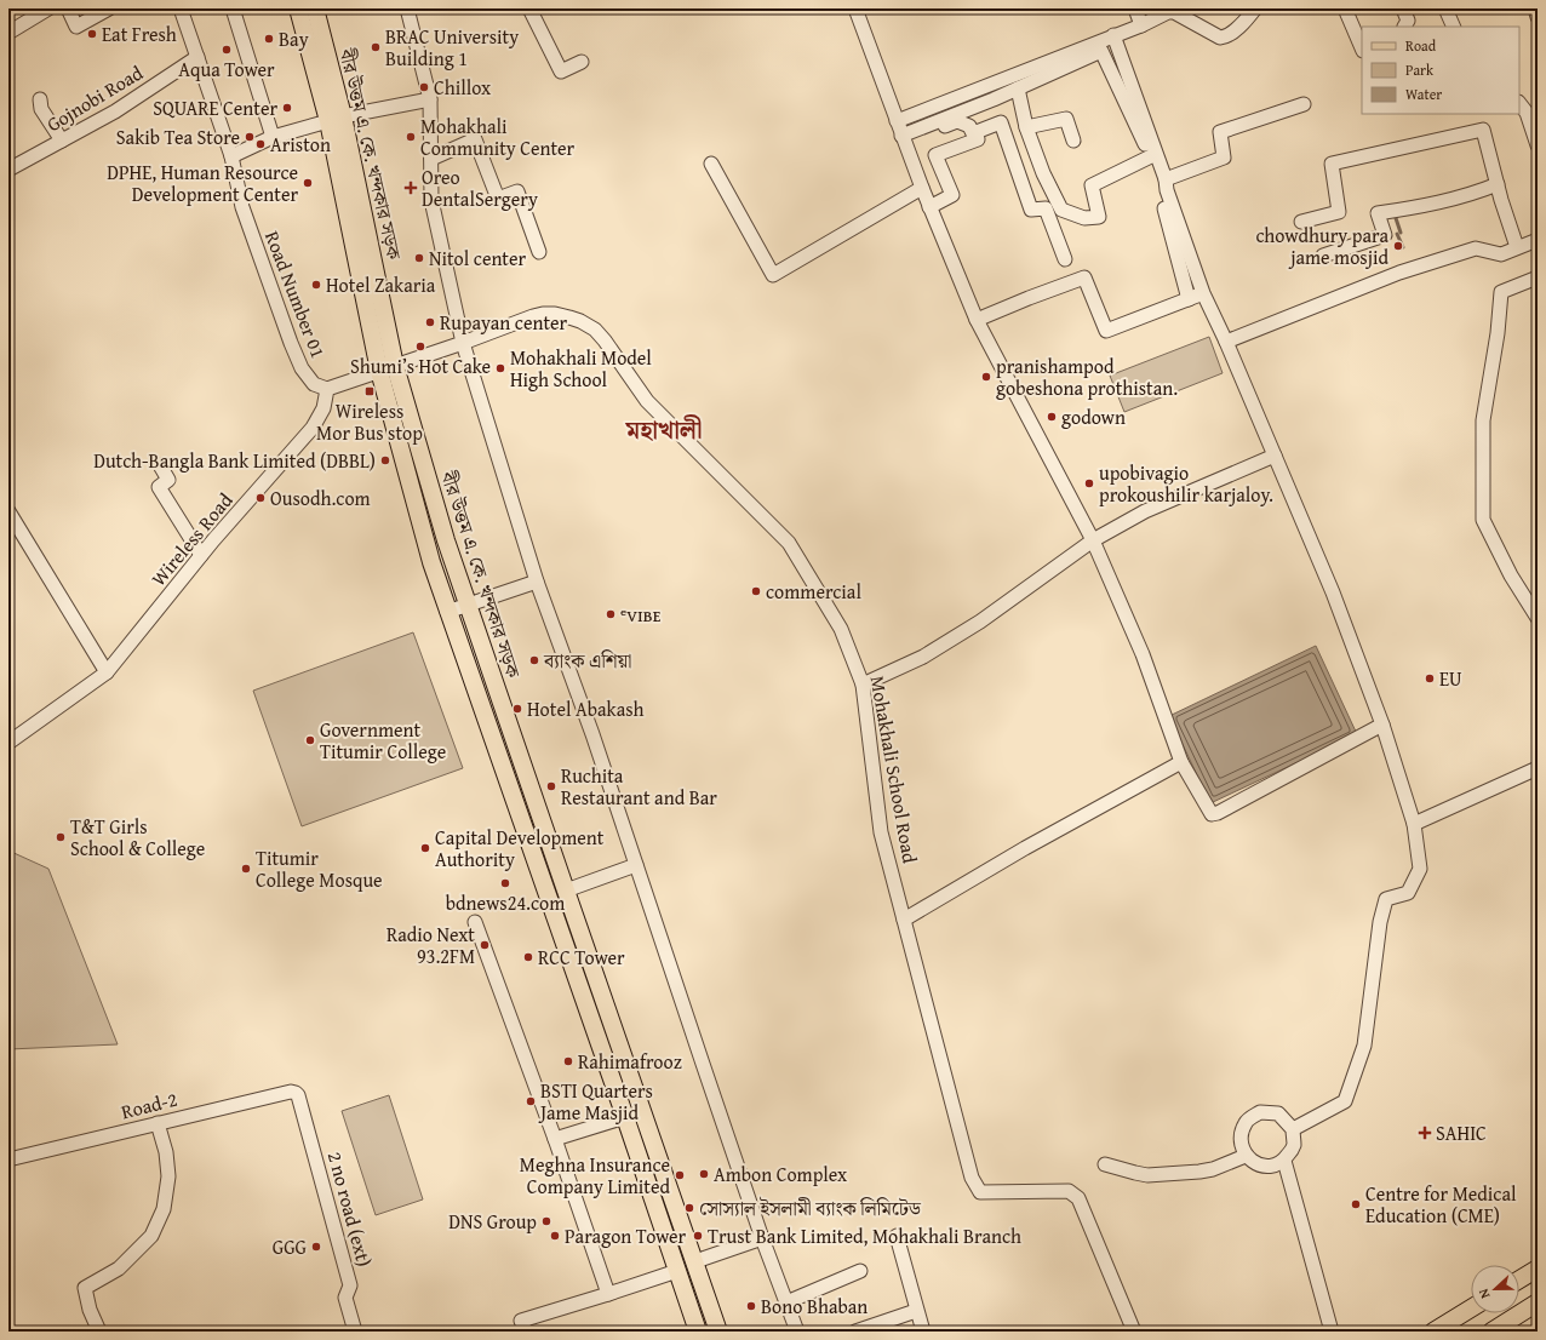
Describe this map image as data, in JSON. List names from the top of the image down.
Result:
{
  "streets": {
    "main road": ["বীর উত্তম এ. কে. খন্দকার সড়ক"],
    "street": [
      "Gojnobi Road",
      "Road Number 01",
      "Wireless Road",
      "Mohakhali School Road",
      "Road-2",
      "2 no road (ext)"
    ]
  },
  "crossings": [
    ["Gojnobi Road", "Road Number 01"],
    ["বীর উত্তম এ. কে. খন্দকার সড়ক", "Mohakhali School Road"],
    ["Road Number 01", "Wireless Road"],
    ["Road-2", "2 no road (ext)"]
  ],
  "districts": ["মহাখালী"],
  "places": {
    "other": [
      "Eat Fresh",
      "Bay",
      "BRAC University Building 1",
      "Aqua Tower",
      "Chillox",
      "SQUARE Center",
      "Sakib Tea Store",
      "Mohakhali Community Center",
      "Ariston",
      "DPHE, Human Resource Development Center",
      "chowdhury para jame mosjid",
      "Nitol center",
      "Hotel Zakaria",
      "Rupayan center",
      "Shumi’s Hot Cake",
      "Mohakhali Model High School",
      "pranishampod gobeshona prothistan.",
      "godown",
      "Dutch-Bangla Bank Limited (DBBL)",
      "upobivagio prokoushilir karjaloy.",
      "Ousodh.com",
      "commercial",
      "ᵉᴠɪʙᴇ",
      "ব্যাংক এশিয়া",
      "EU",
      "Hotel Abakash",
      "Government Titumir College",
      "Ruchita Restaurant and Bar",
      "T&T Girls School & College",
      "Capital Development Authority",
      "Titumir College Mosque",
      "bdnews24.com",
      "Radio Next 93.2FM",
      "RCC Tower",
      "Rahimafrooz",
      "BSTI Quarters Jame Masjid",
      "Ambon Complex",
      "Meghna Insurance Company Limited",
      "Centre for Medical Education (CME)",
      "সোস্যাল ইসলামী ব্যাংক লিমিটেড",
      "DNS Group",
      "Paragon Tower",
      "Trust Bank Limited, Mohakhali Branch",
      "GGG",
      "Bono Bhaban"
    ],
    "health": ["Oreo DentalSergery", "SAHIC"],
    "transit": ["Wireless Mor Bus stop"]
  },
  "legend": ["Road", "Park", "Water"],
  "north": "left"
}
